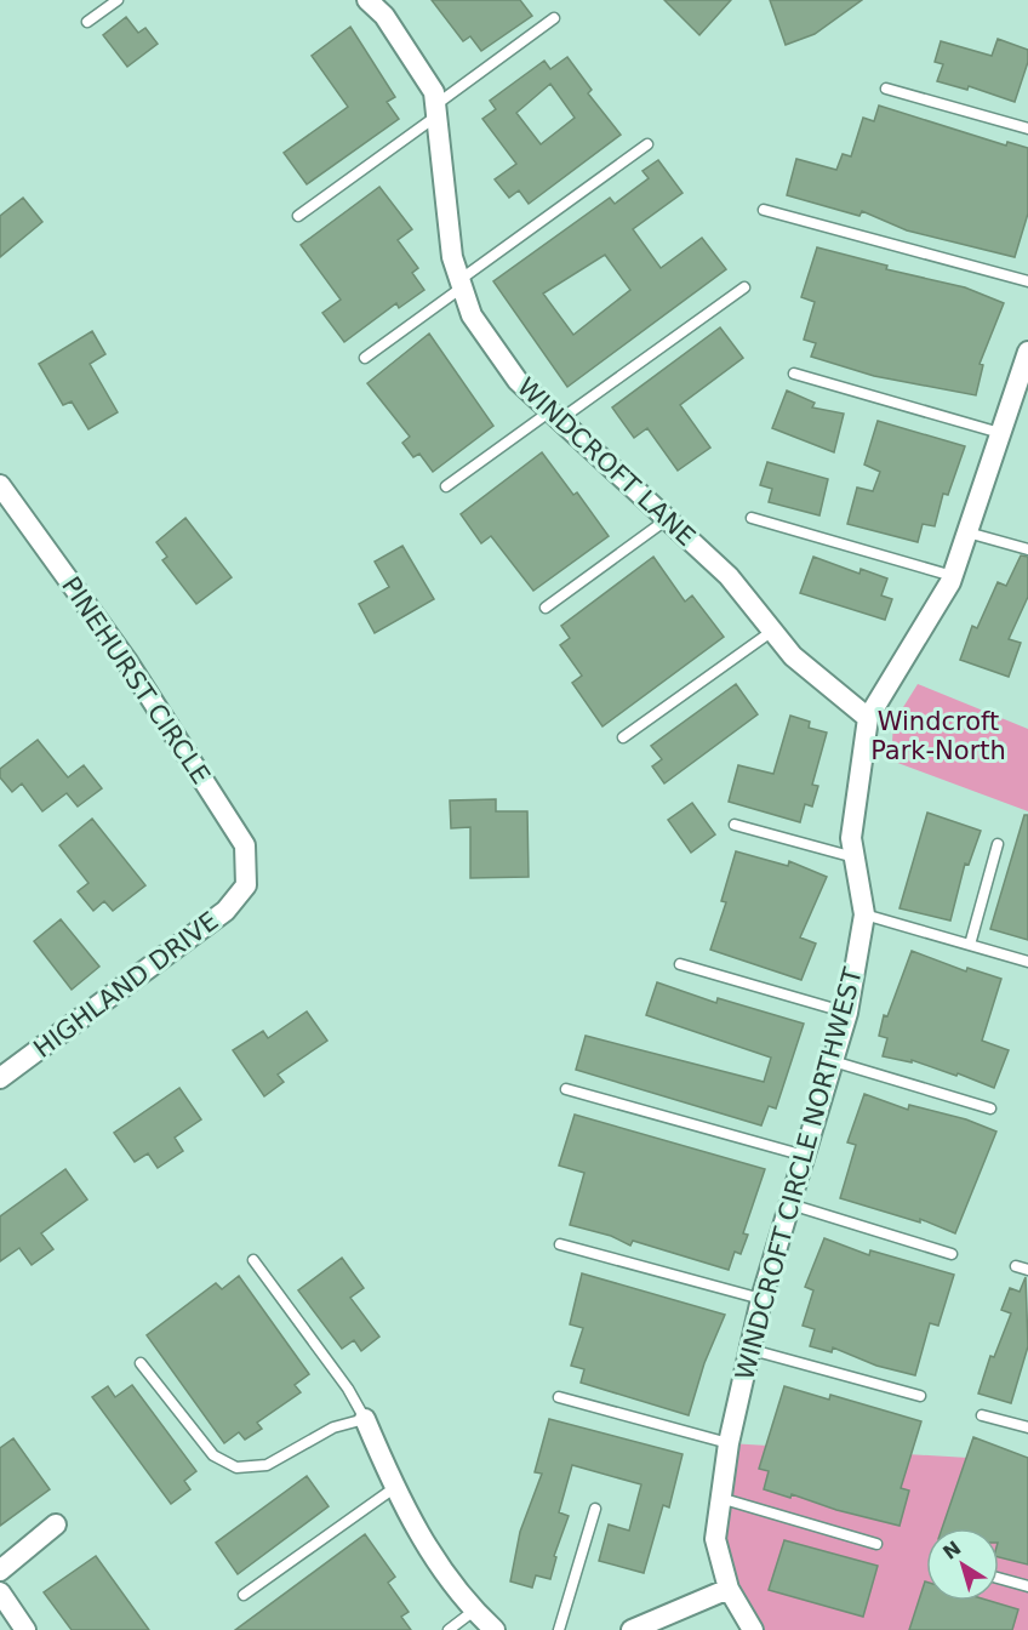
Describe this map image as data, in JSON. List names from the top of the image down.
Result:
{
  "streets": {
    "street": [
      "WINDCROFT LANE",
      "PINEHURST CIRCLE",
      "HIGHLAND DRIVE",
      "WINDCROFT CIRCLE NORTHWEST"
    ]
  },
  "crossings": [
    ["WINDCROFT LANE", "WINDCROFT CIRCLE NORTHWEST"],
    ["PINEHURST CIRCLE", "HIGHLAND DRIVE"]
  ],
  "parks": ["Windcroft Park-North"],
  "north": "top left"
}
